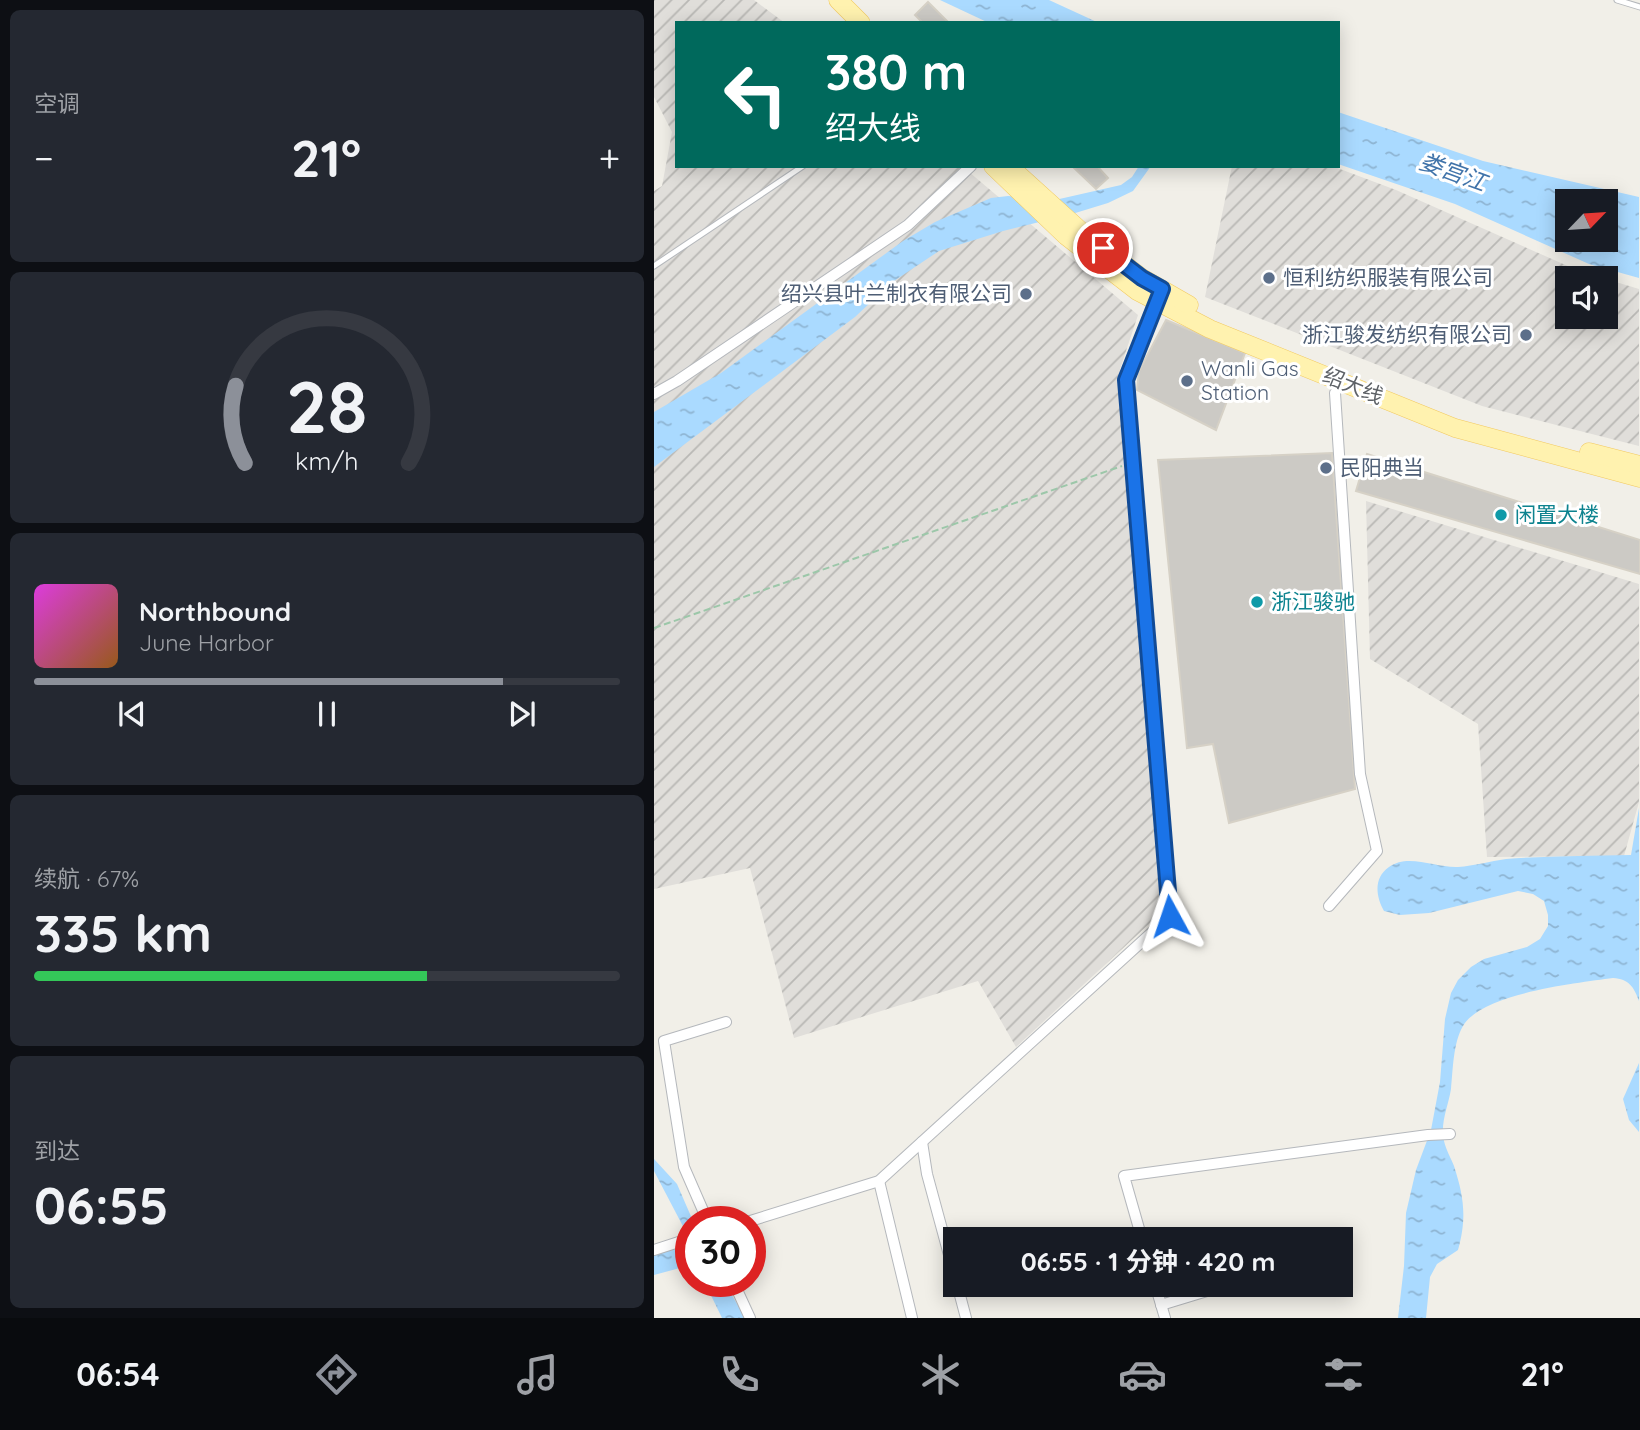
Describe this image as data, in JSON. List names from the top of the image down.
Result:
{
  "streets": {
    "main road": ["绍大线"]
  },
  "water": ["娄宫江"],
  "places": [
    "恒利纺织服装有限公司",
    "绍兴县叶兰制衣有限公司",
    "浙江骏发纺织有限公司",
    "Wanli Gas Station",
    "民阳典当",
    "闲置大楼",
    "浙江骏驰"
  ],
  "north": "top right",
  "page": {
    "tile": [
      "空调",
      ["续航 · 67%", "335 km"],
      ["到达", "06:55"]
    ],
    "turn": ["380 m", "绍大线"],
    "heat": ["−", "21°", "+"],
    "song": ["Northbound", "June Harbor"],
    "limit": "30",
    "trip": "06:55 · 1 分钟 · 420 m",
    "tabs": ["06:54", "21°"],
    "gauge": ["28", "km/h"]
  }
}
